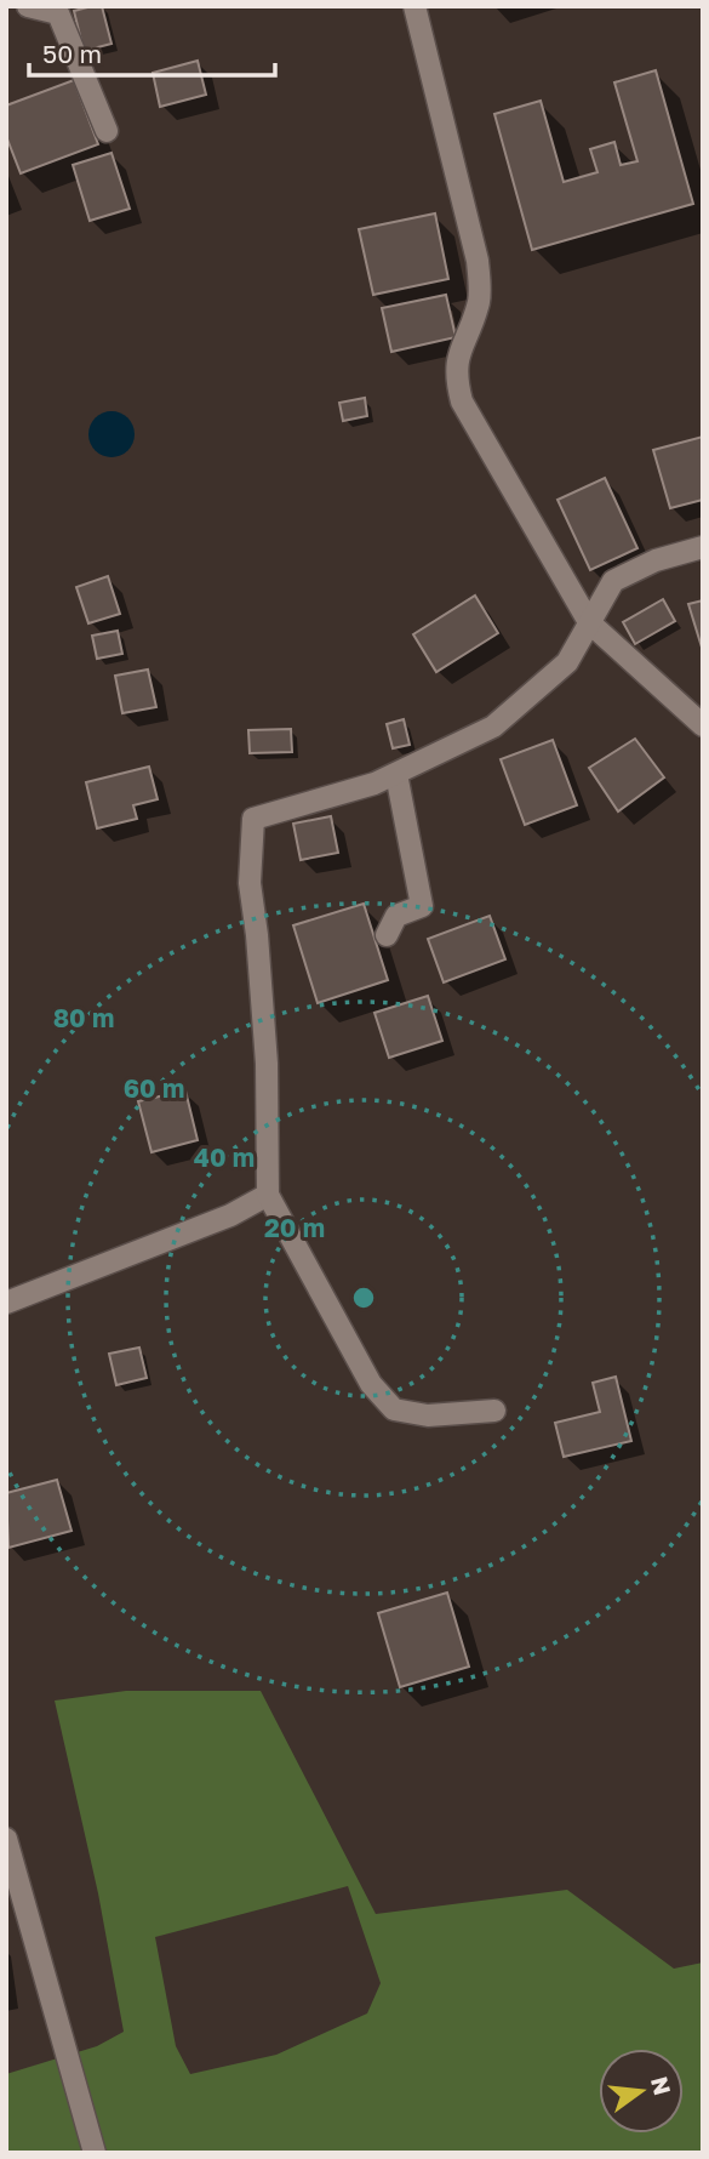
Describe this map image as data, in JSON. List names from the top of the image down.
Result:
{
  "scale_bar": "50 m",
  "north": "right",
  "rings": [
    "80 m",
    "60 m",
    "40 m",
    "20 m"
  ]
}
